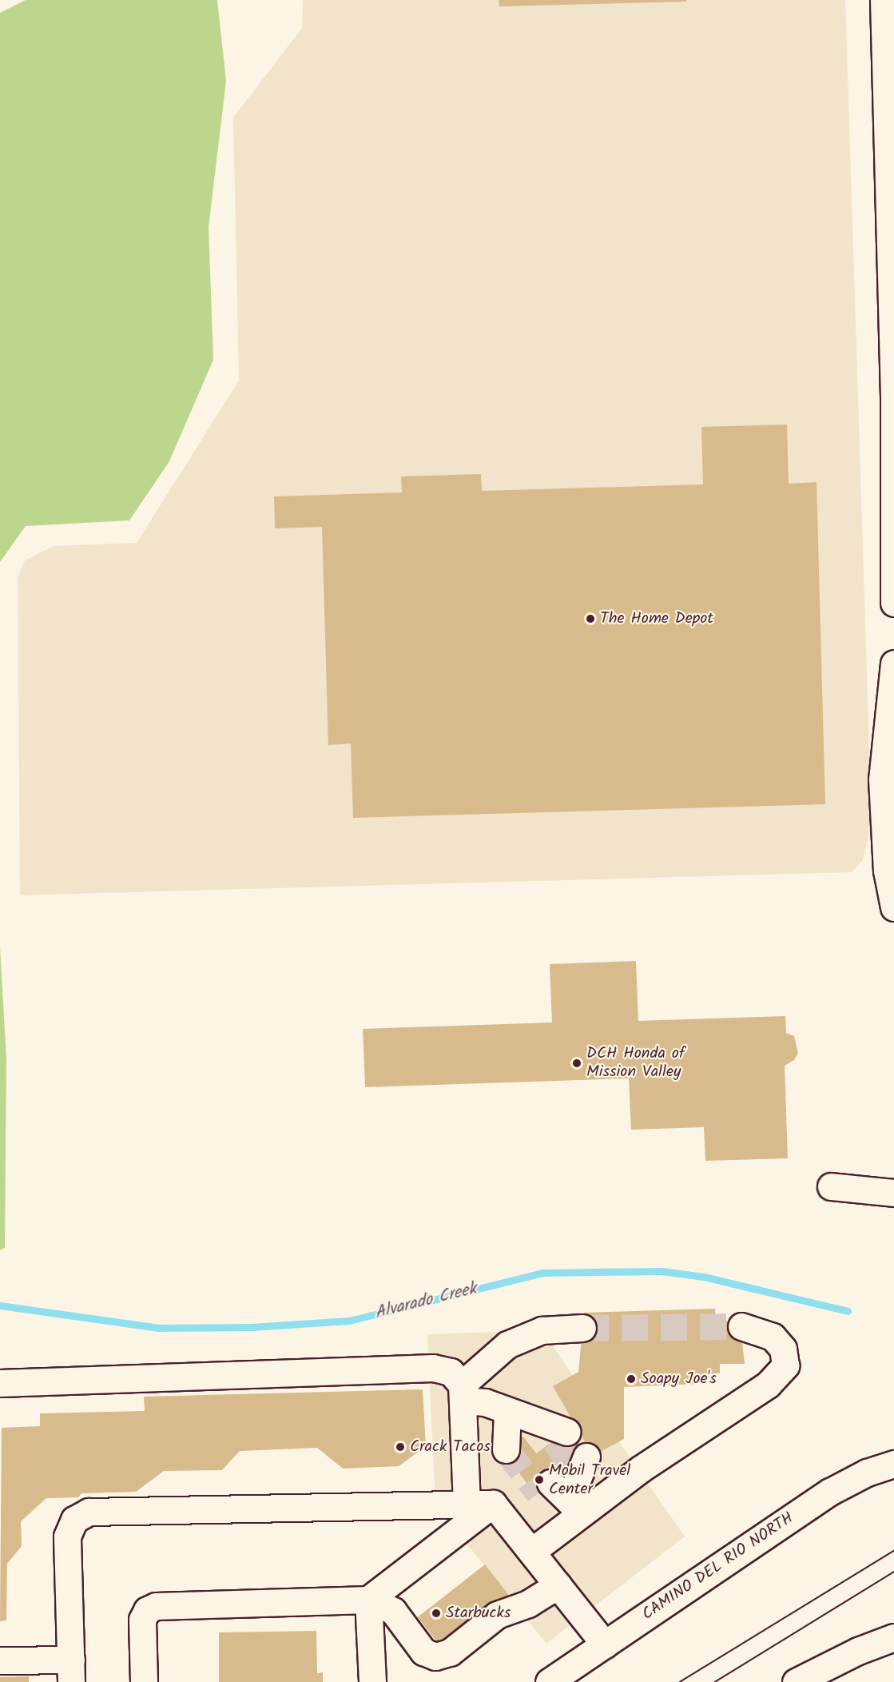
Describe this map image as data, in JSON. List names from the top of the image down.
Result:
{
  "streets": {
    "main road": ["CAMINO DEL RIO NORTH"]
  },
  "water": ["Alvarado Creek"],
  "places": [
    "The Home Depot",
    "DCH Honda of Mission Valley",
    "Soapy Joe's",
    "Crack Tacos",
    "Mobil Travel Center",
    "Starbucks"
  ]
}
